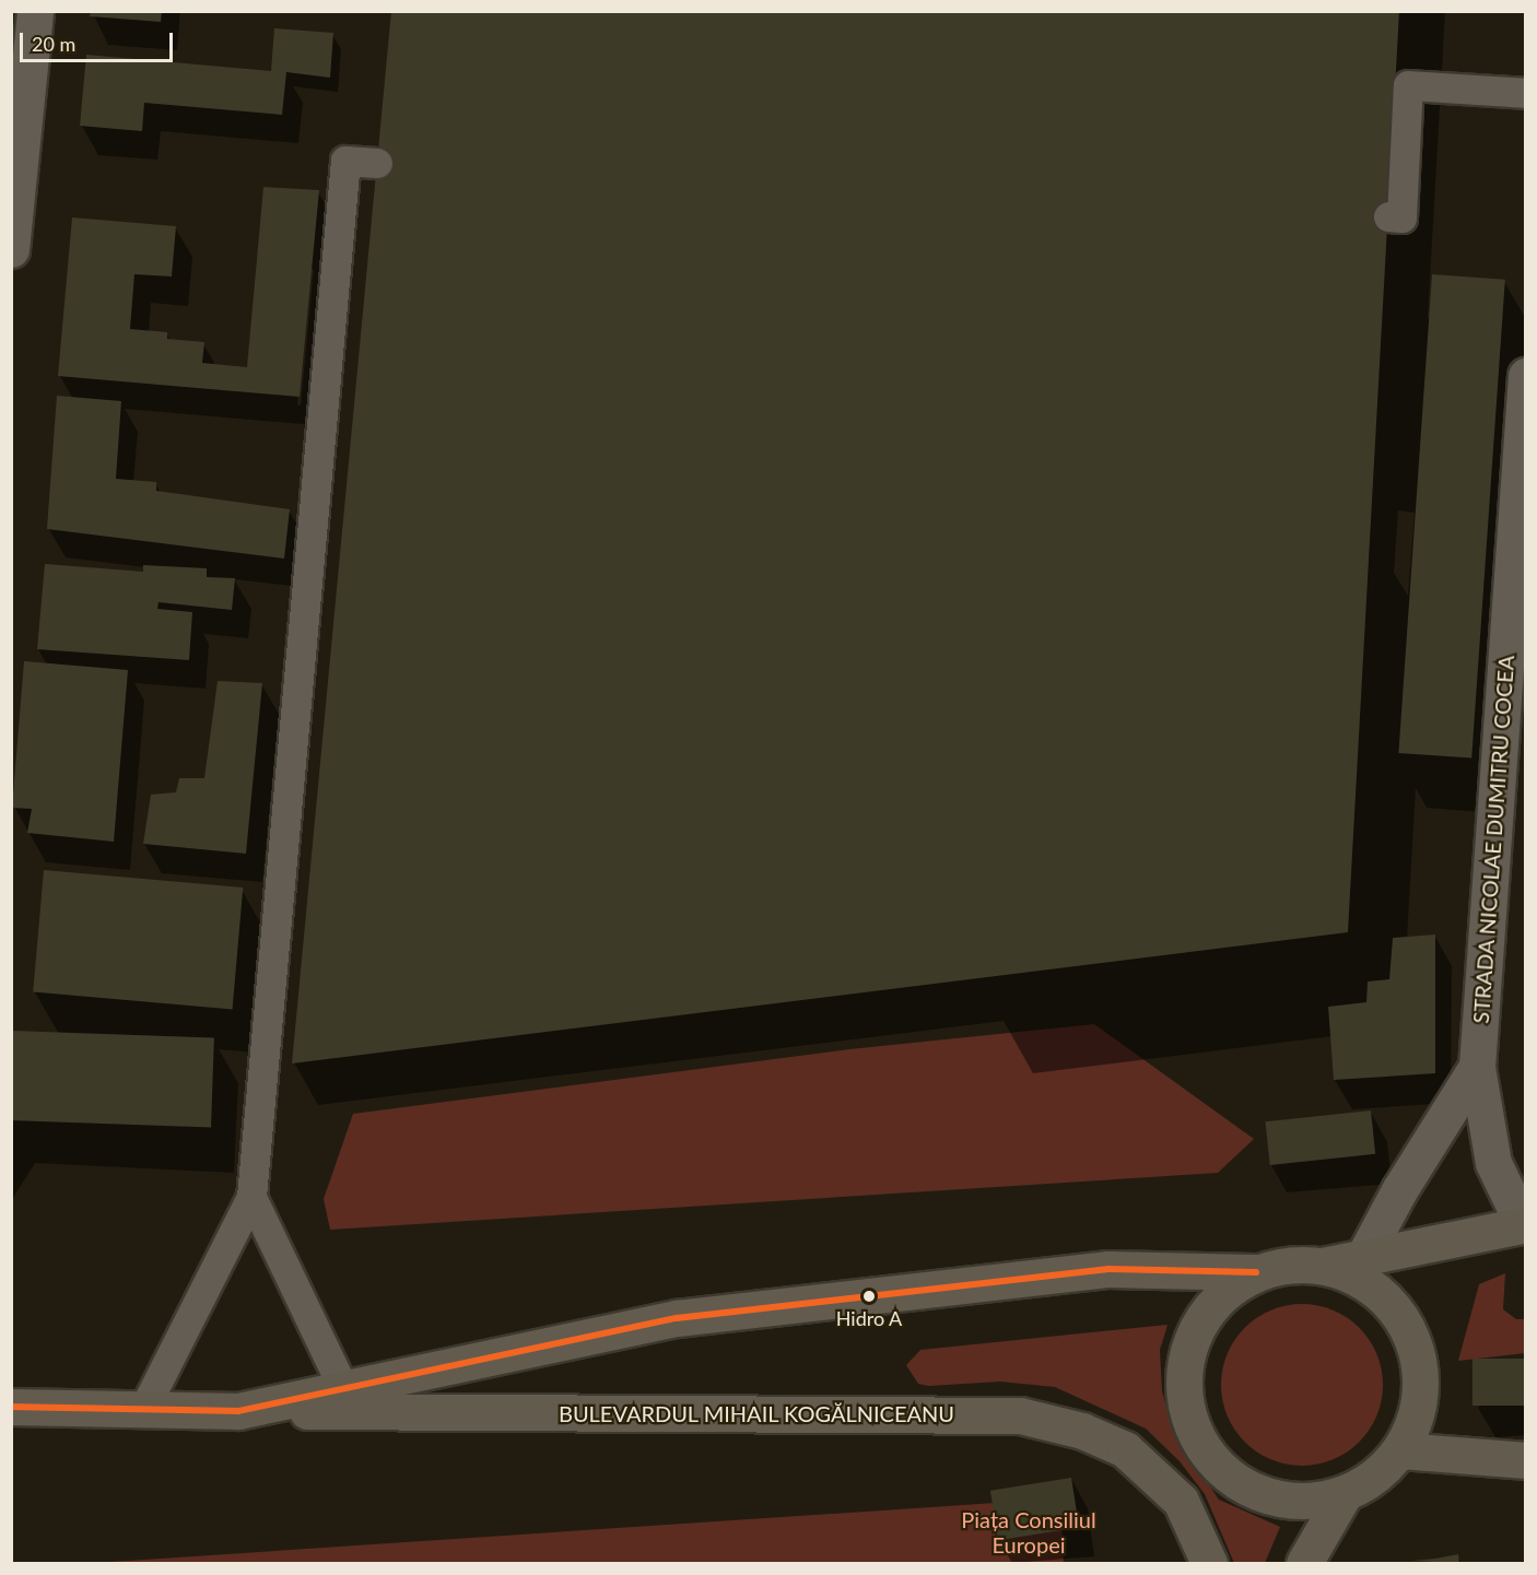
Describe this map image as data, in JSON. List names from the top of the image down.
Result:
{
  "streets": {
    "main road": ["BULEVARDUL MIHAIL KOGĂLNICEANU"],
    "street": ["STRADA NICOLAE DUMITRU COCEA"]
  },
  "parks": ["Piața Consiliul Europei"],
  "places": ["Hidro A"],
  "scale_bar": "20 m"
}
